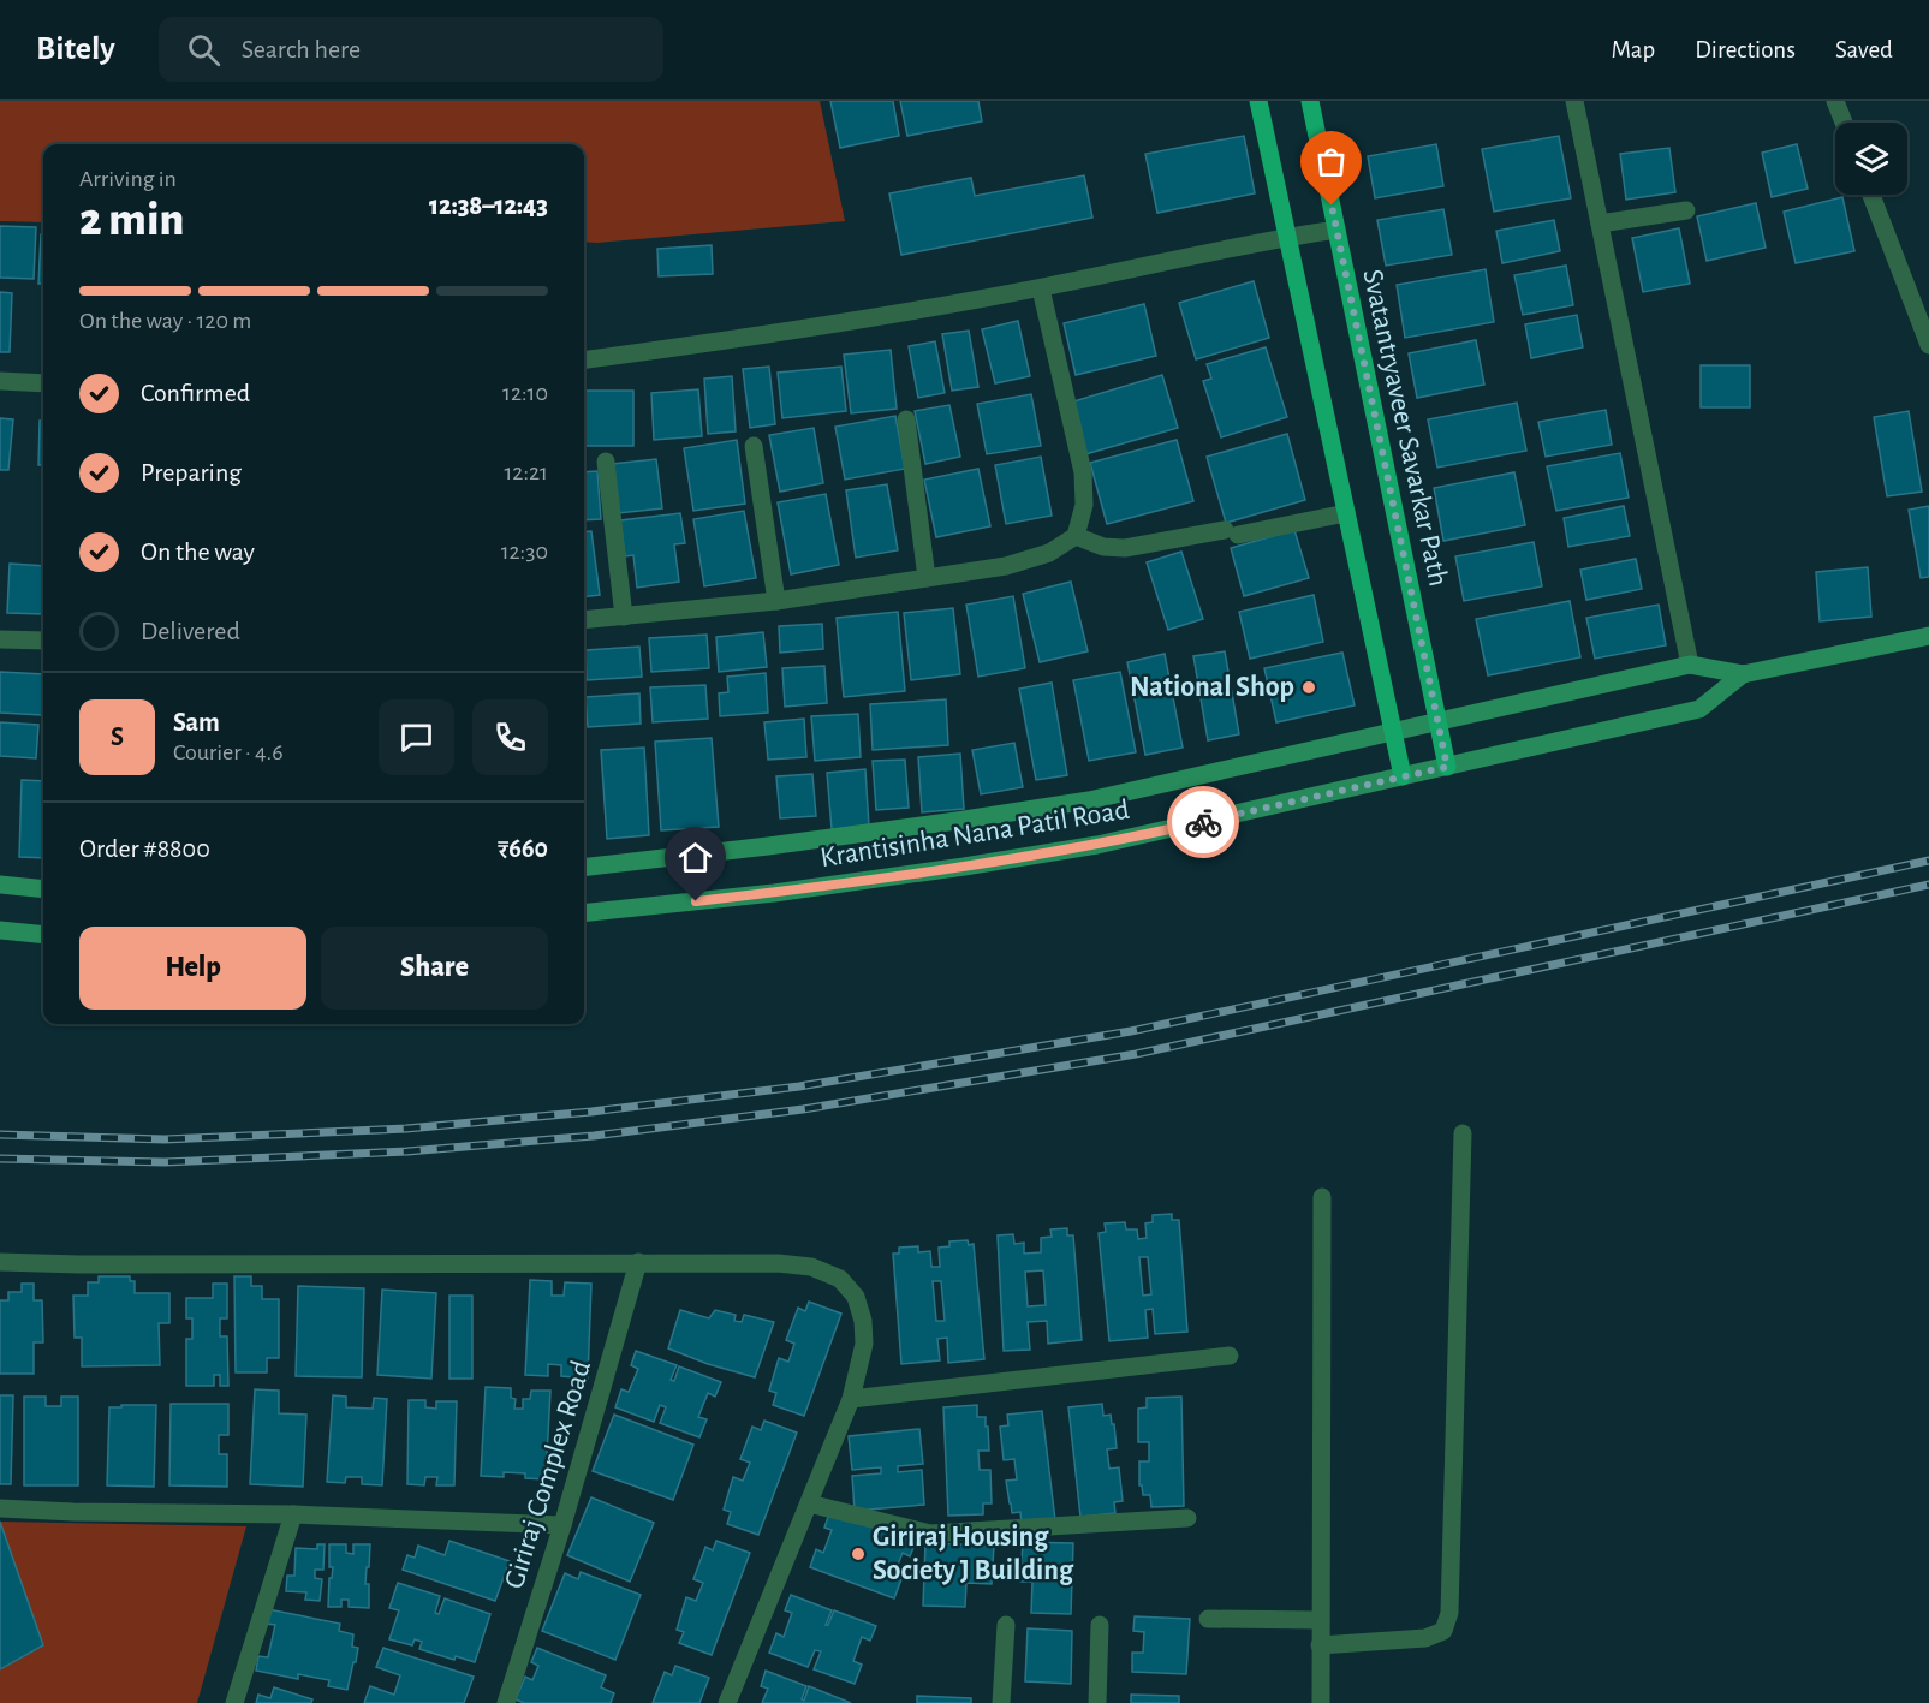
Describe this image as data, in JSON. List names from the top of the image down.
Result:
{
  "streets": {
    "main road": ["Svatantryaveer Savarkar Path", "Krantisinha Nana Patil Road"],
    "street": ["Giriraj Complex Road"]
  },
  "crossings": [
    ["Svatantryaveer Savarkar Path", "Krantisinha Nana Patil Road"]
  ],
  "places": ["National Shop", "Giriraj Housing Society J Building"],
  "page": {
    "header": "Bitely",
    "search": "Search here",
    "nav": ["Map", "Directions", "Saved"],
    "heading": ["2 min", "Arriving in", "12:38–12:43"],
    "panel": [
      "Sam",
      "Courier · 4.6",
      "Order #8800",
      "₹660"
    ],
    "bar": "On the way · 120 m",
    "list": [
      ["Confirmed", "12:10"],
      ["Preparing", "12:21"],
      ["On the way", "12:30"],
      "Delivered"
    ],
    "round": "S",
    "buttons": ["Help", "Share"]
  }
}
